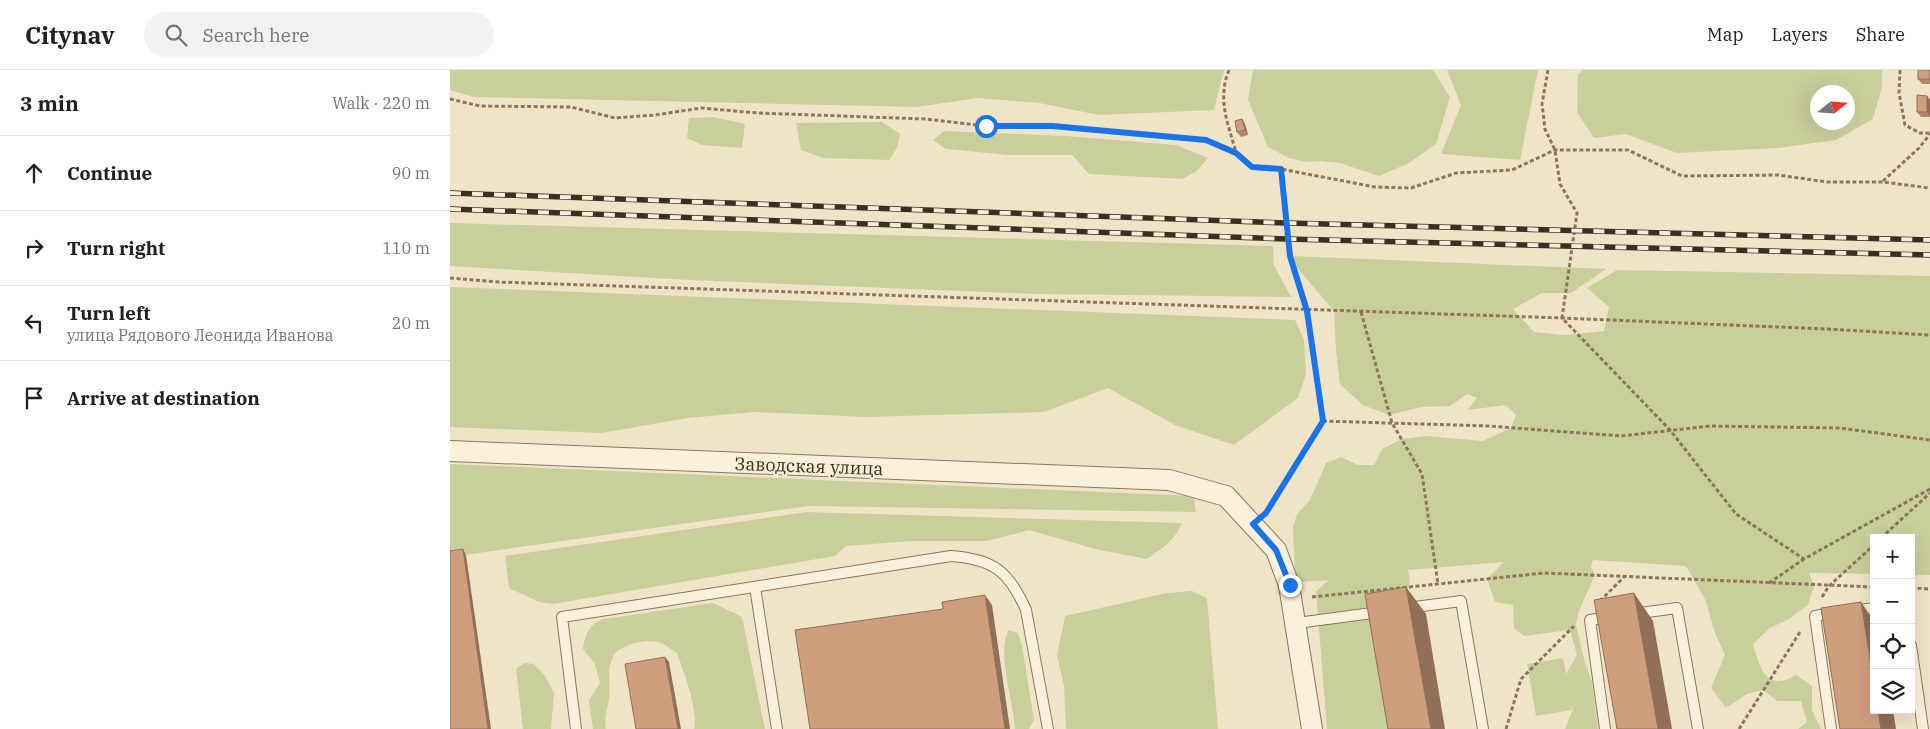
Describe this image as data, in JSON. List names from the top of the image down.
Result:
{
  "streets": {
    "street": ["Заводская улица"]
  },
  "north": "right",
  "page": {
    "header": "Citynav",
    "search": "Search here",
    "nav": ["Map", "Layers", "Share"],
    "heading": ["3 min", "Walk · 220 m"],
    "list": [
      ["Continue", "90 m"],
      ["Turn right", "110 m"],
      ["Turn left", "улица Рядового Леонида Иванова", "20 m"],
      "Arrive at destination"
    ],
    "map_buttons": ["+", "−"]
  }
}
